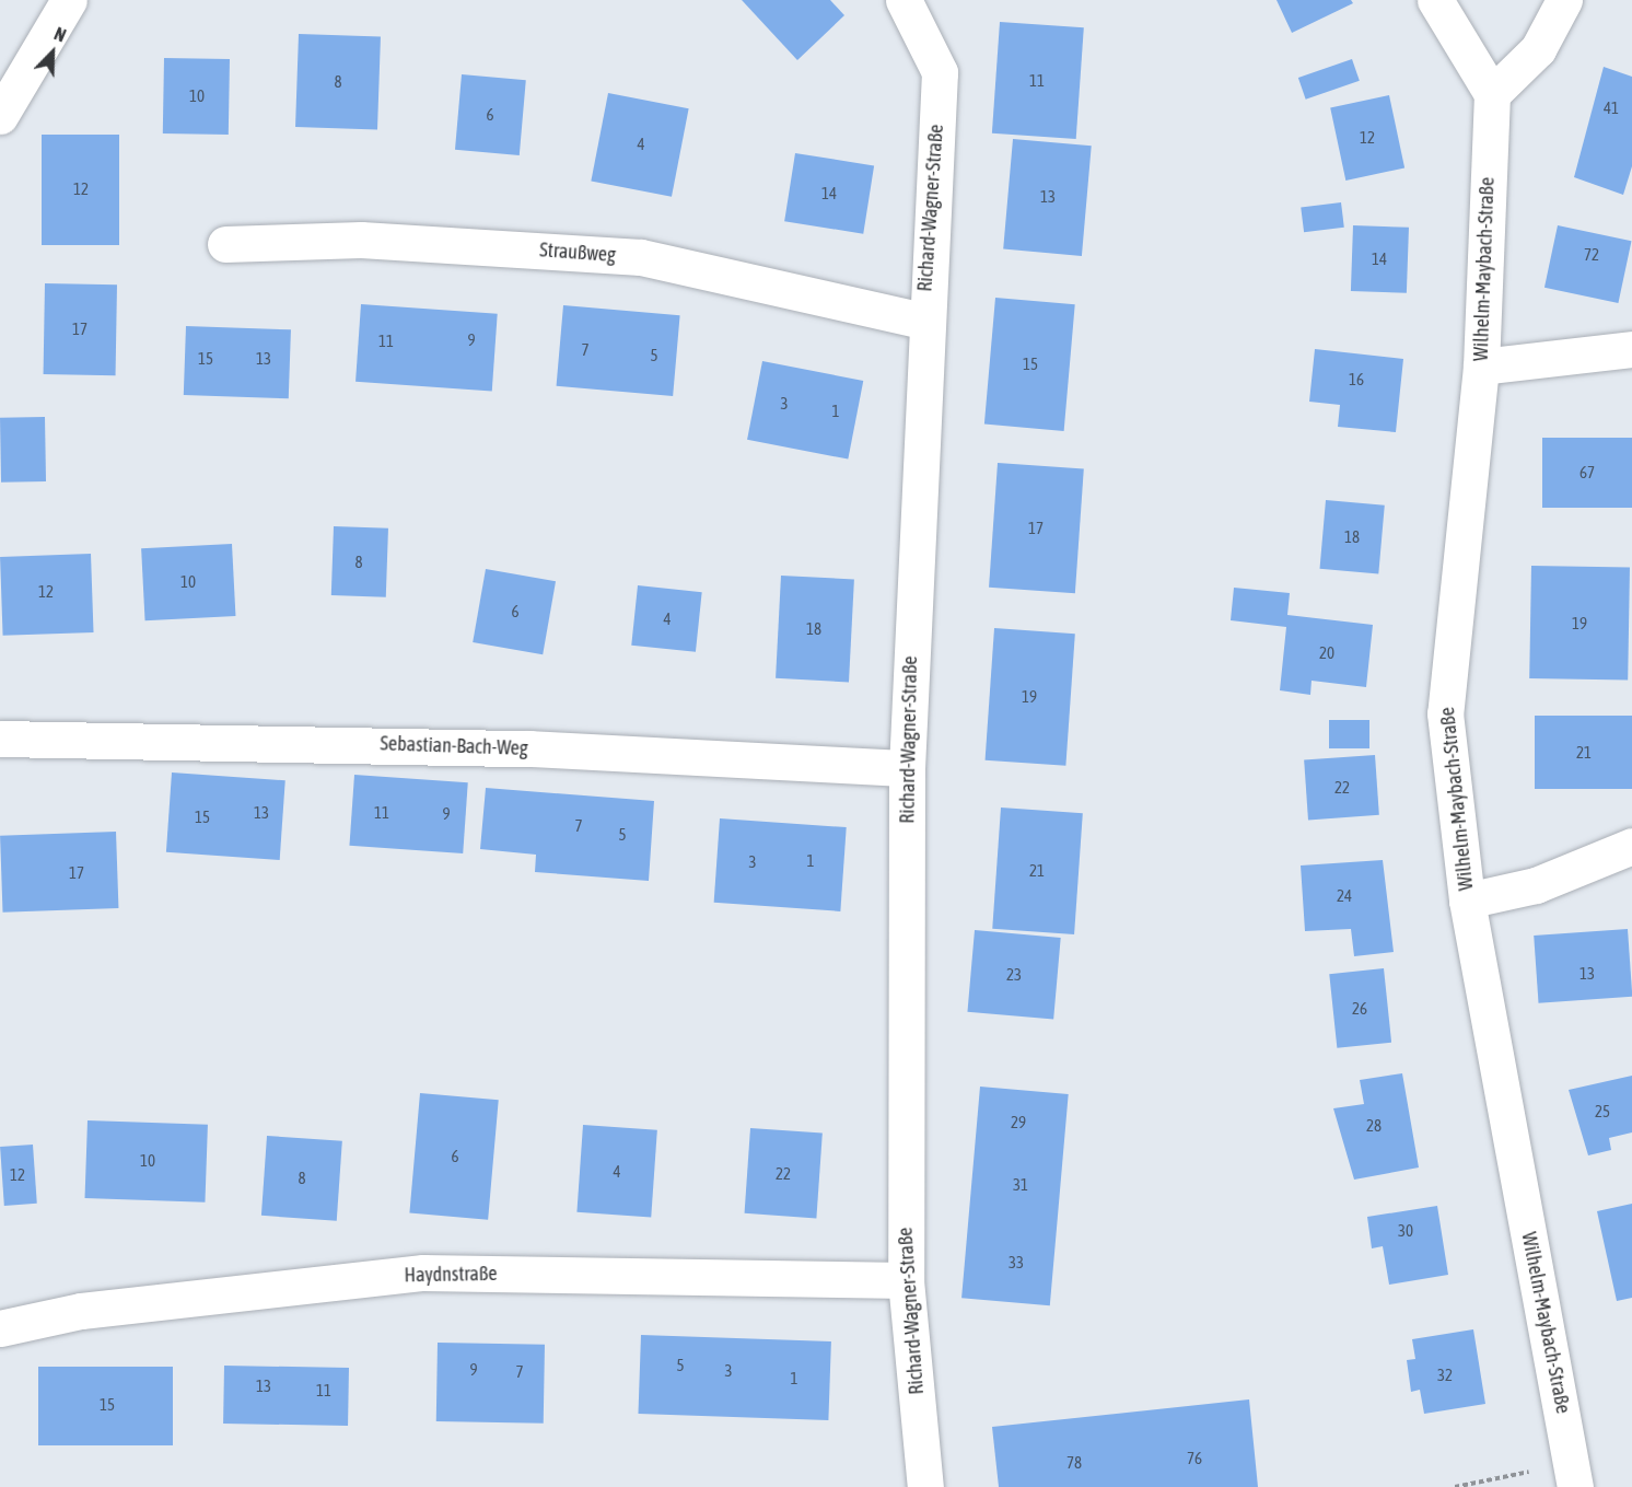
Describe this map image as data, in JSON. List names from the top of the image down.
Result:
{
  "streets": {
    "street": [
      "Richard-Wagner-Straße",
      "Straußweg",
      "Wilhelm-Maybach-Straße",
      "Sebastian-Bach-Weg",
      "Haydnstraße"
    ]
  },
  "crossings": [
    ["Richard-Wagner-Straße", "Straußweg"],
    ["Richard-Wagner-Straße", "Sebastian-Bach-Weg"],
    ["Richard-Wagner-Straße", "Haydnstraße"]
  ],
  "house_numbers": [
    "11",
    "8",
    "10",
    "41",
    "6",
    "12",
    "4",
    "12",
    "14",
    "13",
    "72",
    "14",
    "17",
    "9",
    "11",
    "7",
    "5",
    "15",
    "13",
    "15",
    "16",
    "3",
    "1",
    "67",
    "17",
    "18",
    "8",
    "10",
    "12",
    "6",
    "4",
    "19",
    "18",
    "20",
    "19",
    "21",
    "22",
    "13",
    "11",
    "9",
    "15",
    "7",
    "5",
    "1",
    "3",
    "21",
    "17",
    "24",
    "13",
    "23",
    "26",
    "25",
    "29",
    "28",
    "6",
    "10",
    "4",
    "22",
    "12",
    "8",
    "31",
    "30",
    "33",
    "5",
    "9",
    "3",
    "7",
    "32",
    "1",
    "13",
    "11",
    "15",
    "76",
    "78"
  ],
  "north": "top right"
}
